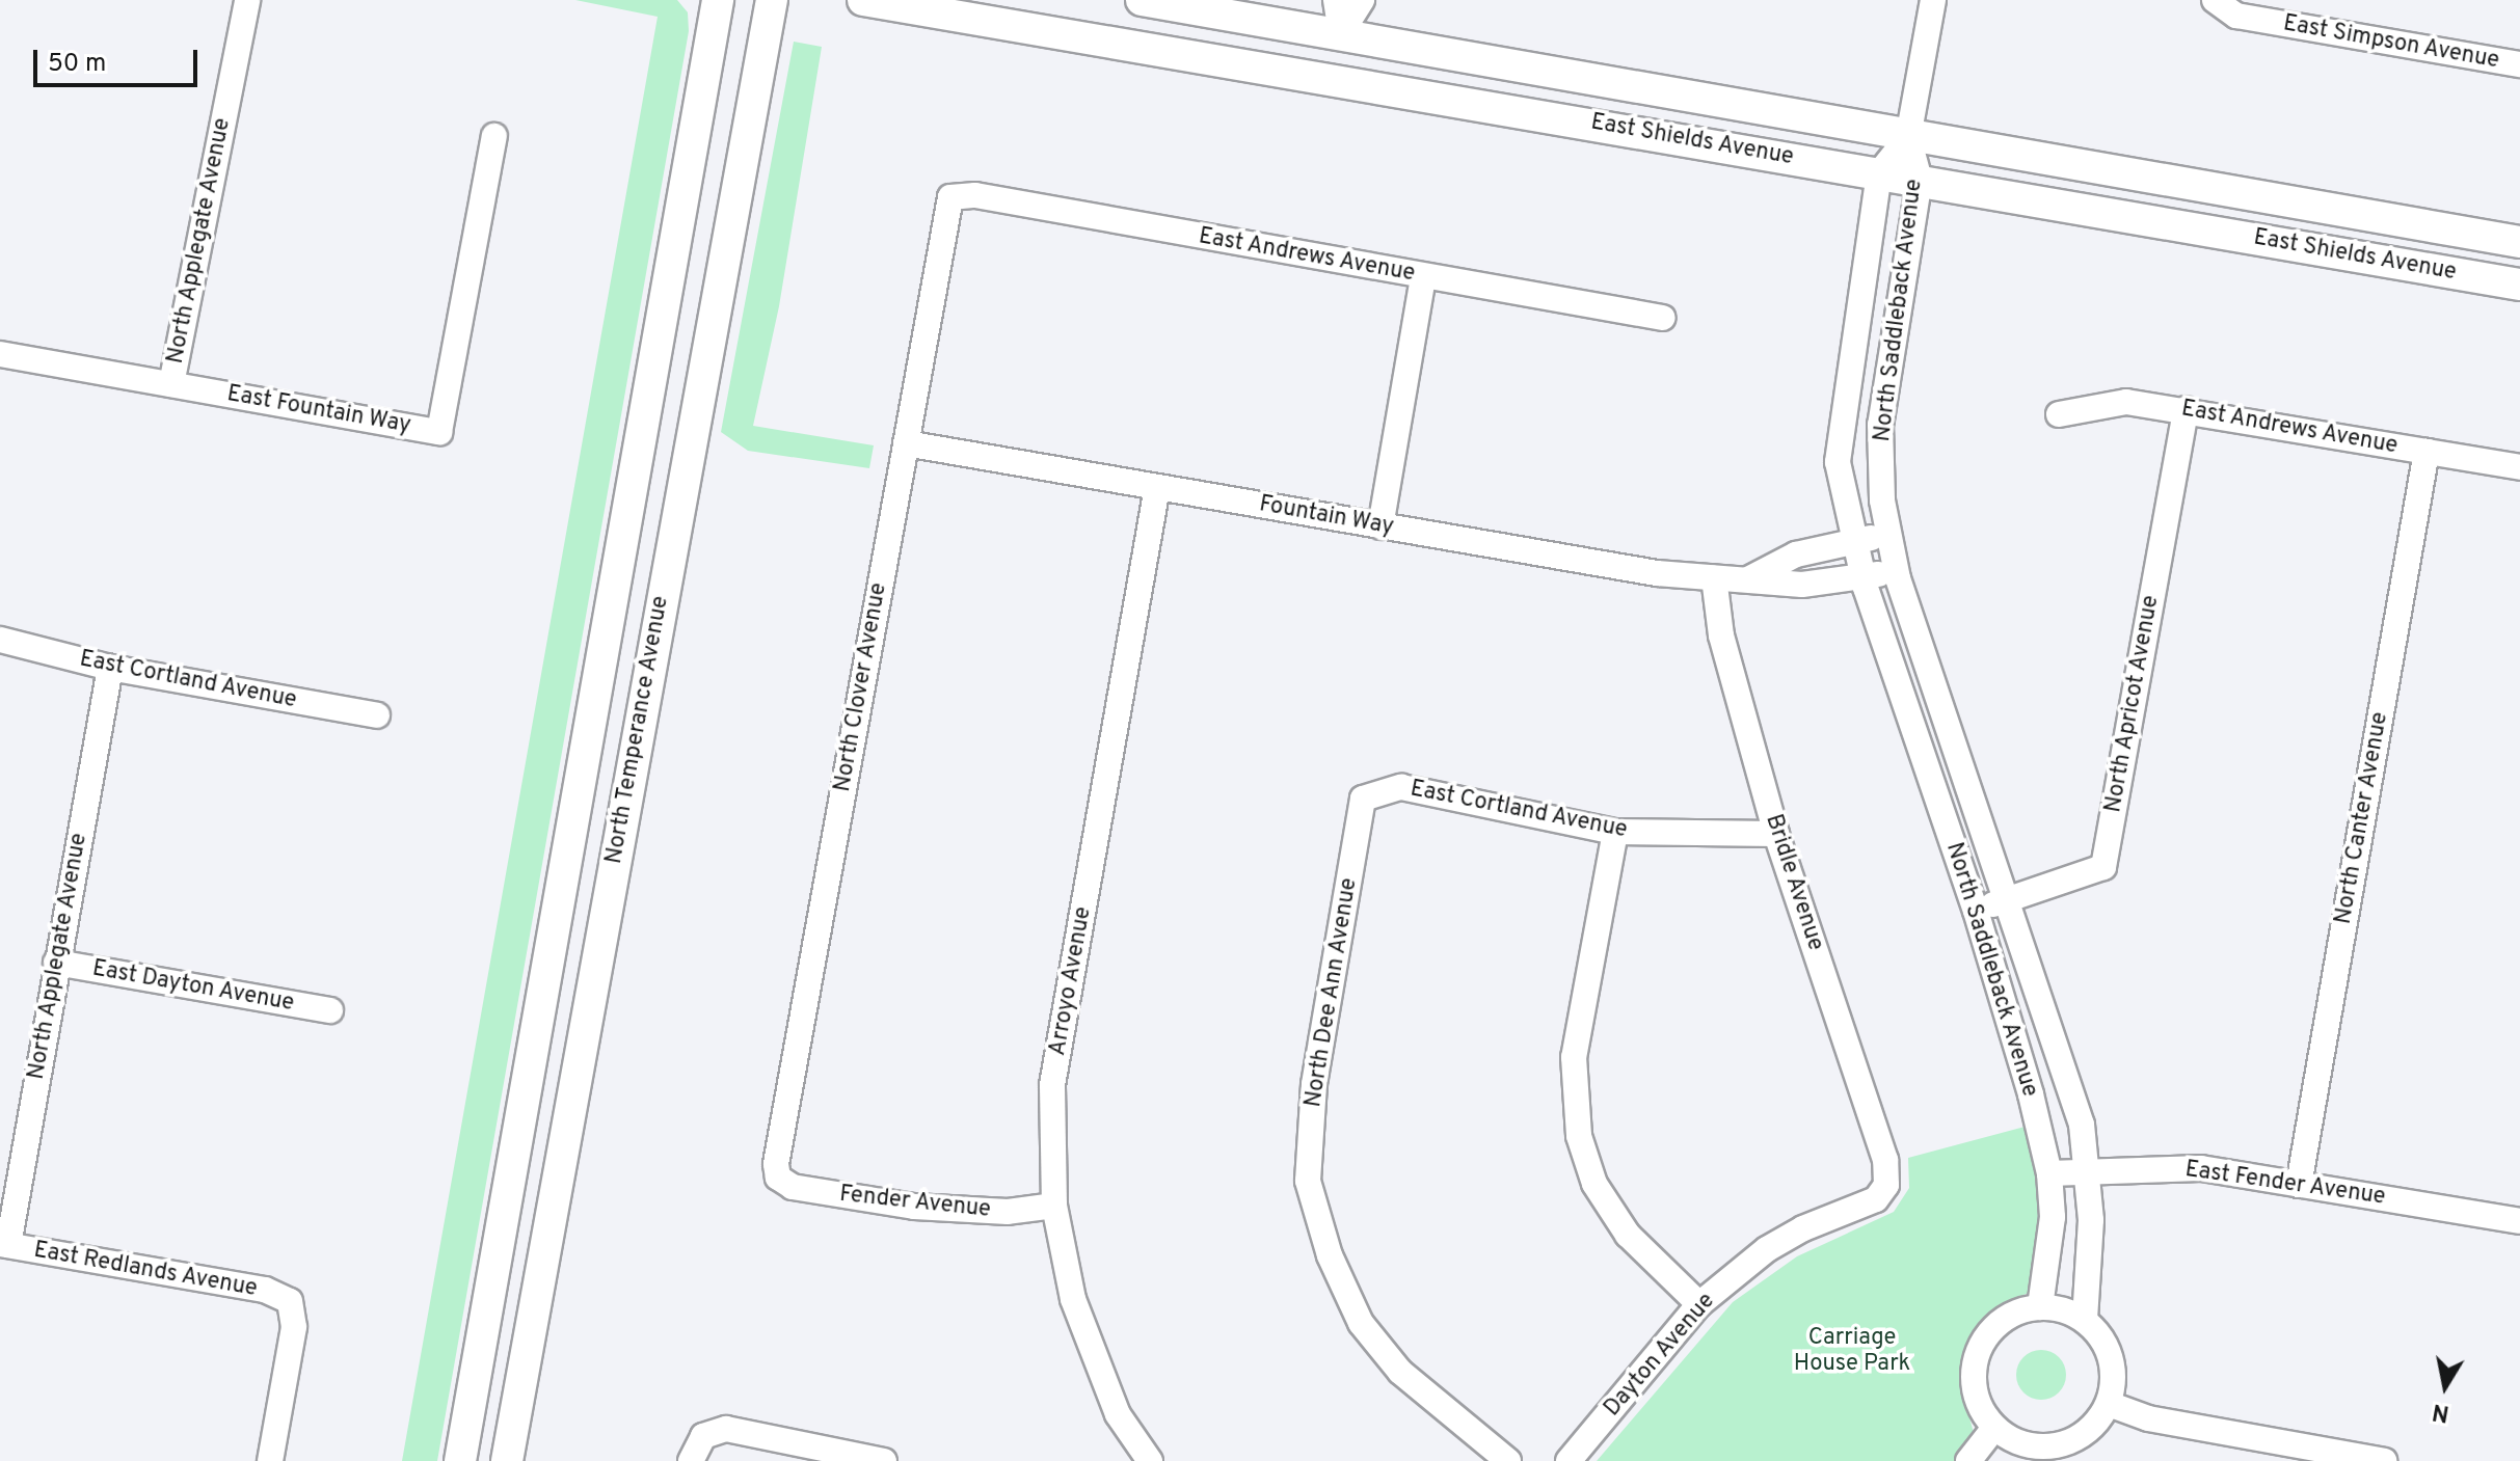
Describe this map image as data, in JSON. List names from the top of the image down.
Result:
{
  "streets": {
    "main road": ["East Shields Avenue", "North Temperance Avenue"],
    "street": [
      "East Simpson Avenue",
      "North Applegate Avenue",
      "East Andrews Avenue",
      "North Saddleback Avenue",
      "East Fountain Way",
      "Fountain Way",
      "East Cortland Avenue",
      "North Clover Avenue",
      "North Apricot Avenue",
      "North Canter Avenue",
      "Bridle Avenue",
      "Arroyo Avenue",
      "East Dayton Avenue",
      "North Dee Ann Avenue",
      "East Fender Avenue",
      "Fender Avenue",
      "East Redlands Avenue",
      "Dayton Avenue"
    ]
  },
  "crossings": [
    ["East Shields Avenue", "North Saddleback Avenue"],
    ["North Applegate Avenue", "East Fountain Way"],
    ["North Applegate Avenue", "East Cortland Avenue"],
    ["North Applegate Avenue", "East Dayton Avenue"],
    ["North Applegate Avenue", "East Redlands Avenue"],
    ["East Andrews Avenue", "North Clover Avenue"],
    ["East Andrews Avenue", "North Apricot Avenue"],
    ["East Andrews Avenue", "North Canter Avenue"],
    ["North Saddleback Avenue", "Fountain Way"],
    ["North Saddleback Avenue", "North Apricot Avenue"],
    ["North Saddleback Avenue", "East Fender Avenue"],
    ["Fountain Way", "North Clover Avenue"],
    ["Fountain Way", "Bridle Avenue"],
    ["Fountain Way", "Arroyo Avenue"],
    ["East Cortland Avenue", "Bridle Avenue"],
    ["East Cortland Avenue", "North Dee Ann Avenue"],
    ["North Clover Avenue", "Fender Avenue"],
    ["North Canter Avenue", "East Fender Avenue"],
    ["Bridle Avenue", "Dayton Avenue"],
    ["Arroyo Avenue", "Fender Avenue"]
  ],
  "parks": ["Carriage House Park"],
  "scale_bar": "50 m",
  "north": "bottom"
}
